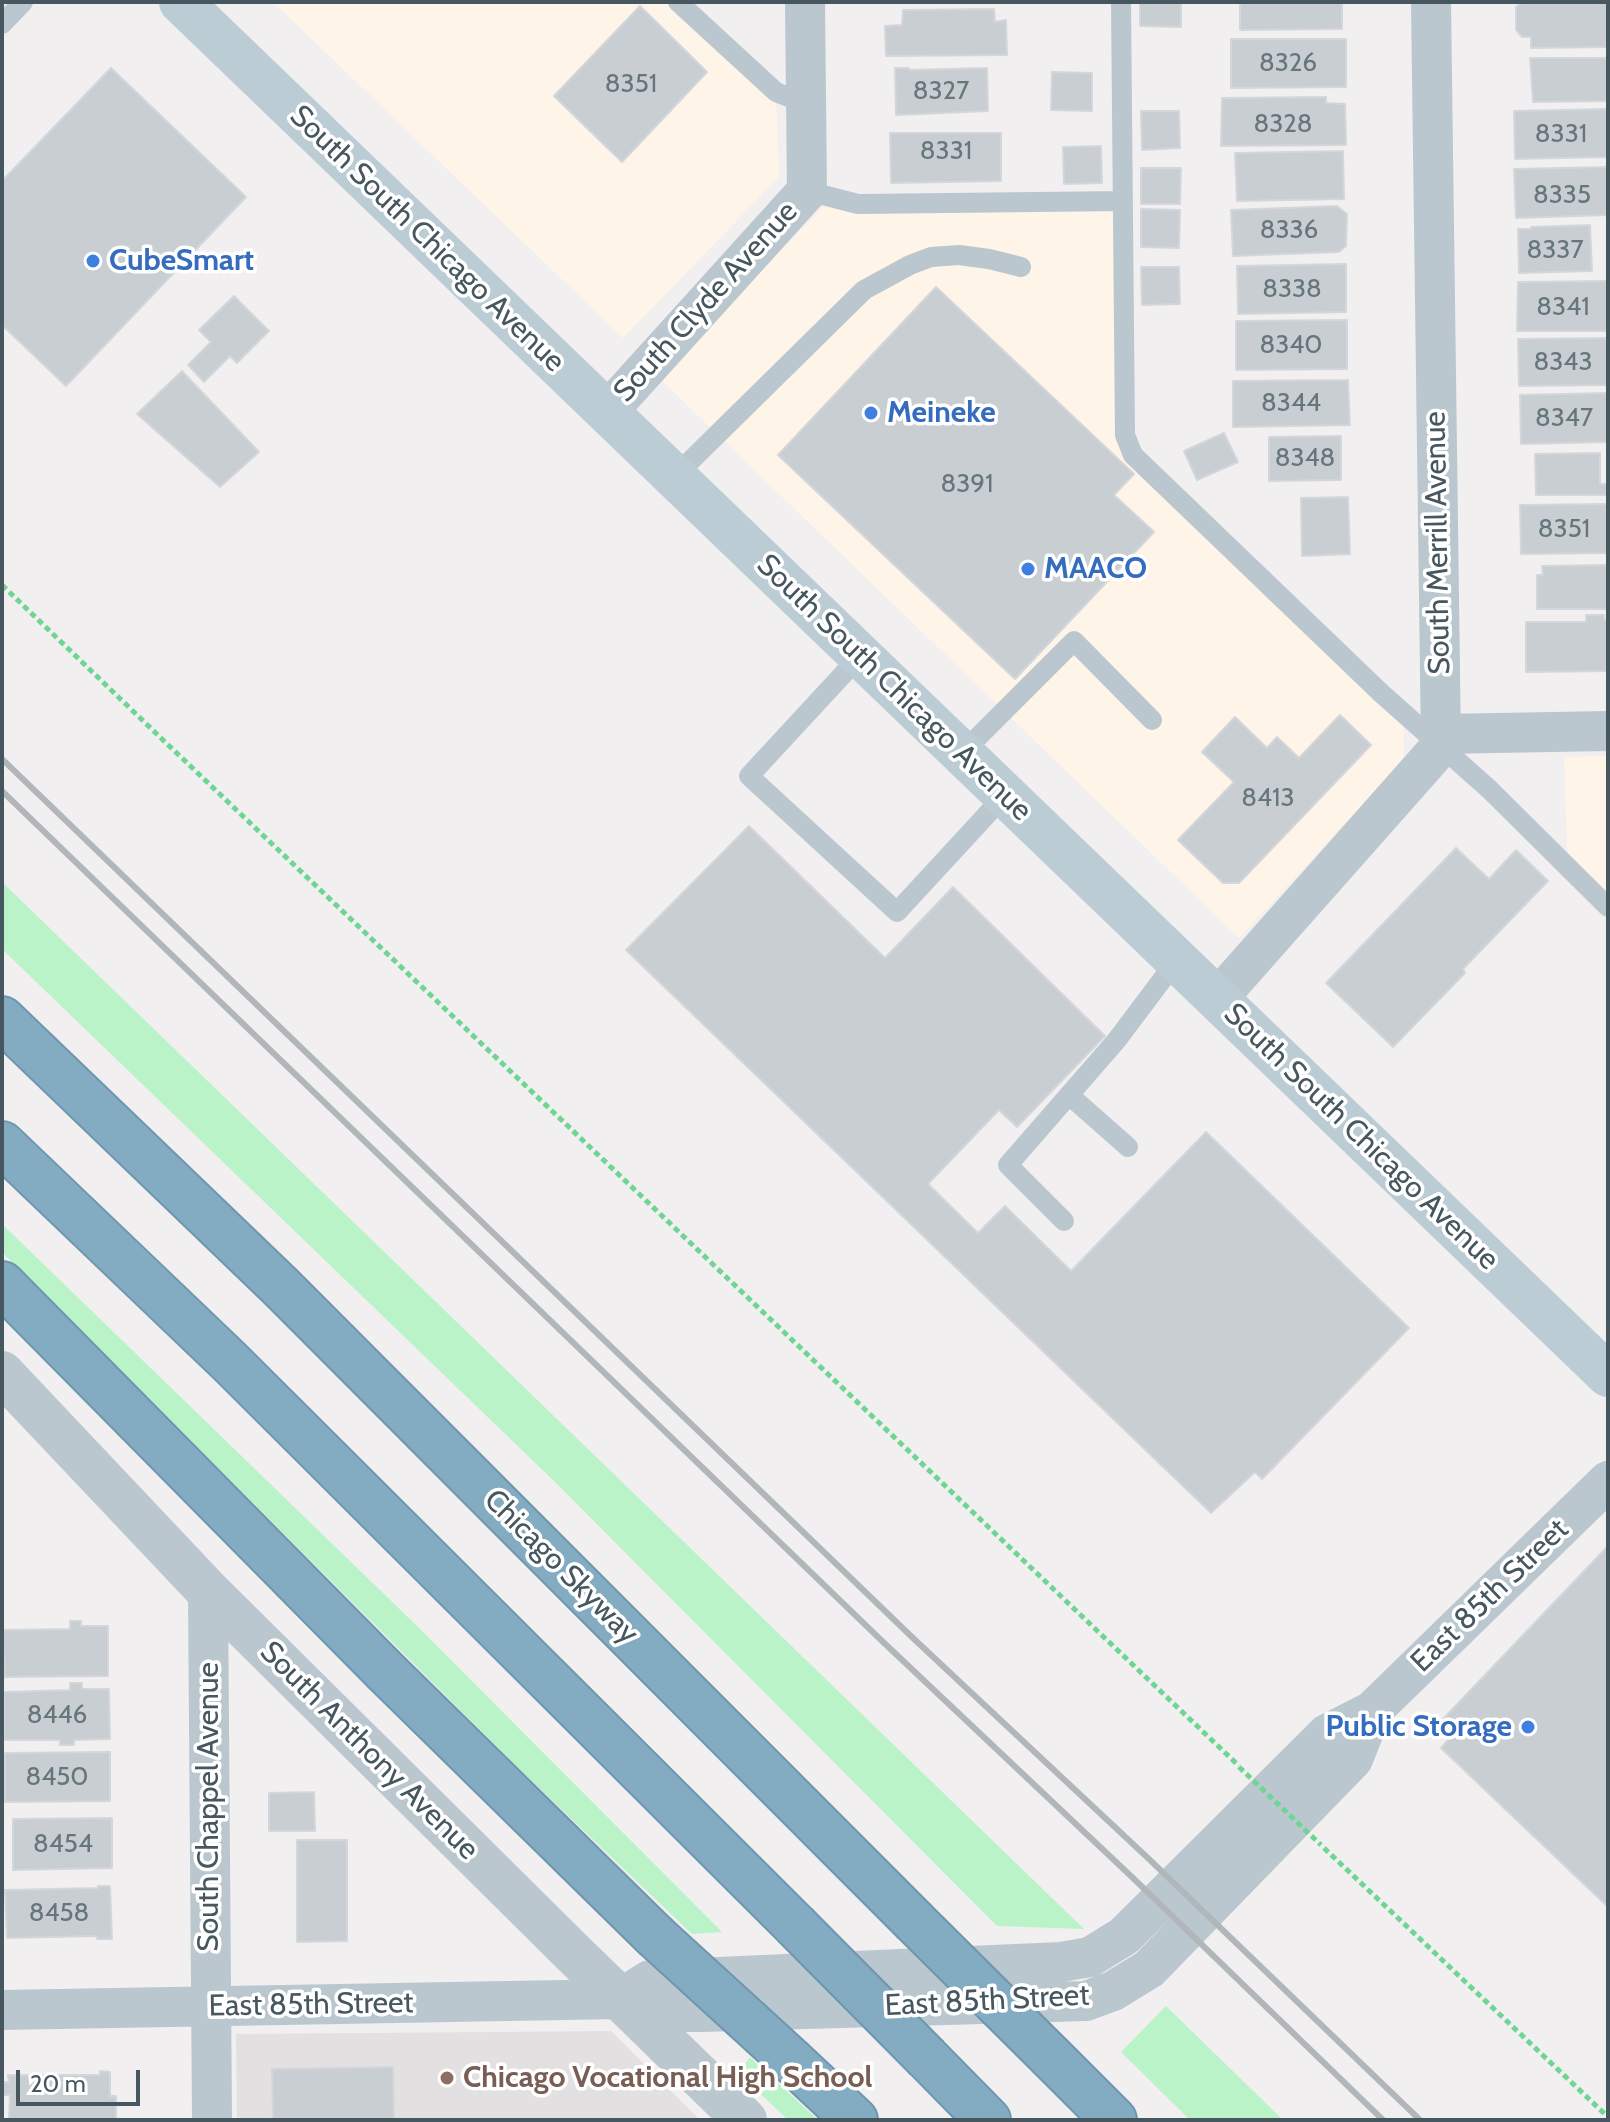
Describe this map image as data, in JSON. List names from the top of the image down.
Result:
{
  "streets": {
    "highway": ["Chicago Skyway"],
    "main road": ["South South Chicago Avenue"],
    "street": [
      "South Clyde Avenue",
      "South Merrill Avenue",
      "East 85th Street",
      "South Anthony Avenue",
      "South Chappel Avenue"
    ]
  },
  "crossings": [
    ["South South Chicago Avenue", "South Clyde Avenue"],
    ["East 85th Street", "South Anthony Avenue"],
    ["East 85th Street", "South Chappel Avenue"],
    ["South Anthony Avenue", "South Chappel Avenue"]
  ],
  "places": [
    "CubeSmart",
    "Meineke",
    "MAACO",
    "Public Storage",
    "Chicago Vocational High School"
  ],
  "house_numbers": [
    "8326",
    "8351",
    "8327",
    "8328",
    "8331",
    "8331",
    "8335",
    "8336",
    "8337",
    "8338",
    "8341",
    "8340",
    "8343",
    "8344",
    "8347",
    "8348",
    "8391",
    "8351",
    "8413",
    "8446",
    "8450",
    "8454",
    "8458"
  ],
  "scale_bar": "20 m"
}
